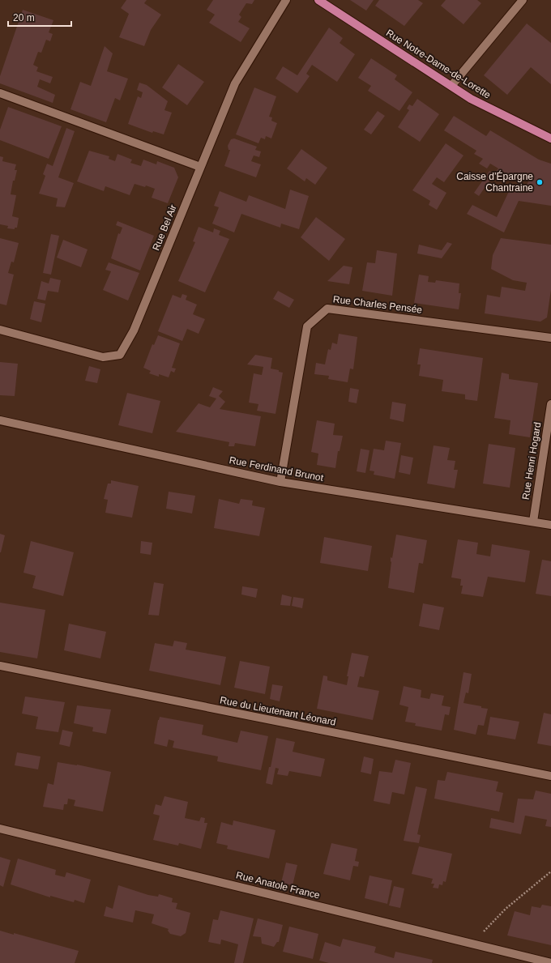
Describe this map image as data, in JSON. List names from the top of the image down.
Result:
{
  "streets": {
    "main road": ["Rue Notre-Dame-de-Lorette"],
    "street": [
      "Rue Bel Air",
      "Rue Charles Pensée",
      "Rue Henri Hogard",
      "Rue Ferdinand Brunot",
      "Rue du Lieutenant Léonard",
      "Rue Anatole France"
    ]
  },
  "crossings": [
    ["Rue Charles Pensée", "Rue Ferdinand Brunot"],
    ["Rue Henri Hogard", "Rue Ferdinand Brunot"]
  ],
  "places": ["Caisse d’Épargne Chantraine"],
  "scale_bar": "20 m"
}
